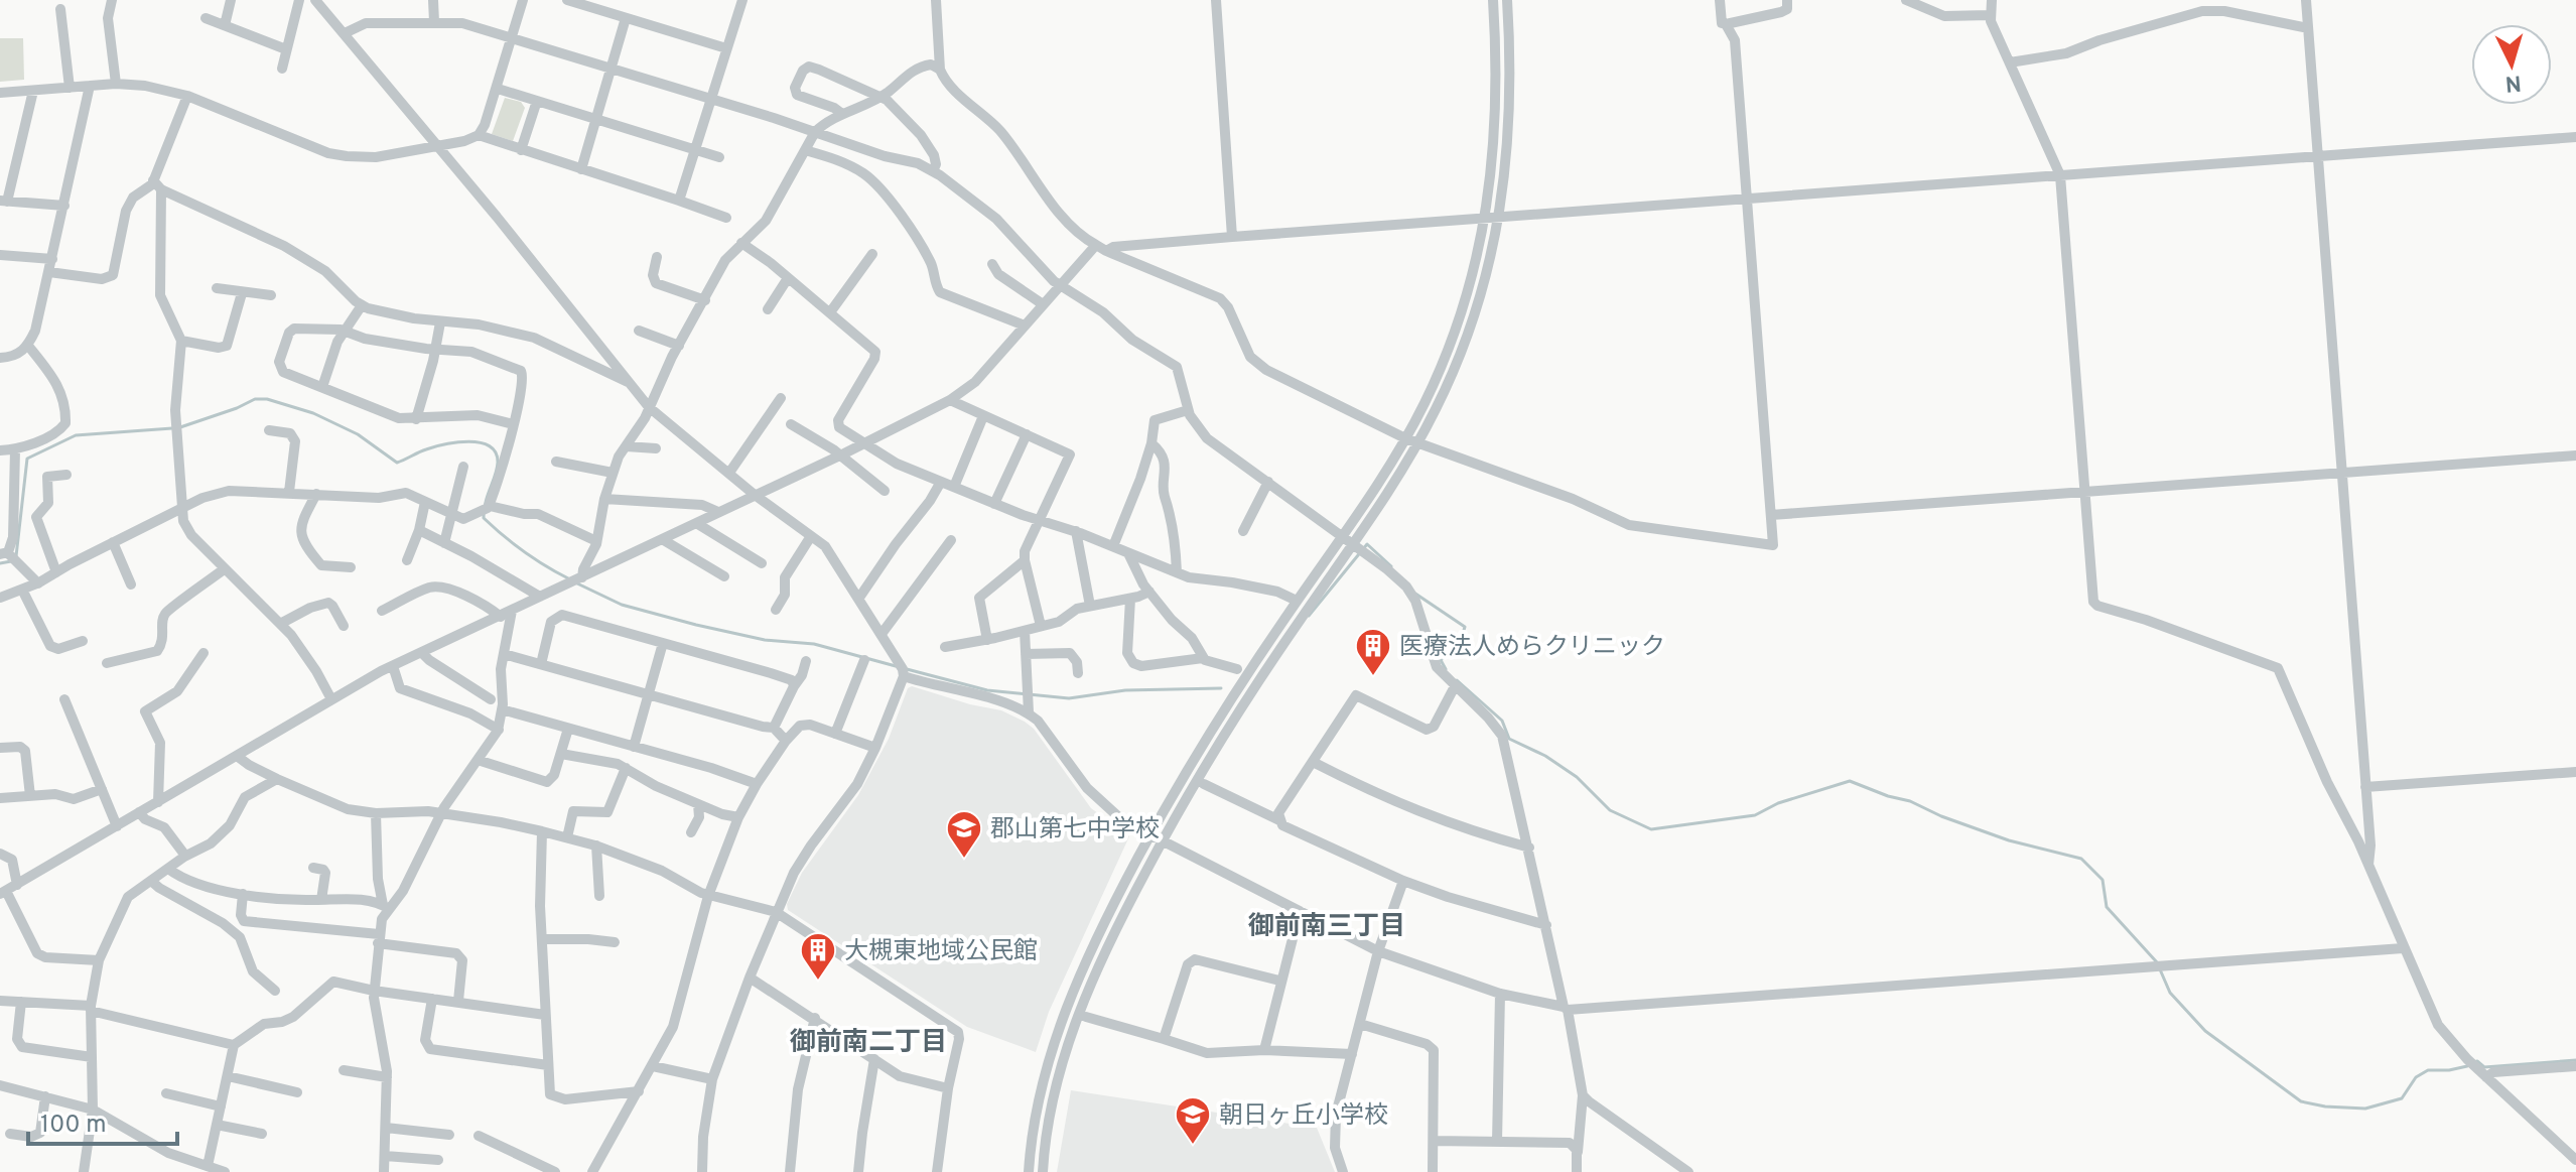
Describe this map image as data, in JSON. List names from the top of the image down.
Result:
{
  "districts": ["御前南三丁目", "御前南二丁目"],
  "places": {
    "building": ["医療法人めらクリニック", "大槻東地域公民館"],
    "school or university": ["郡山第七中学校", "朝日ヶ丘小学校"]
  },
  "scale_bar": "100 m",
  "north": "bottom"
}
